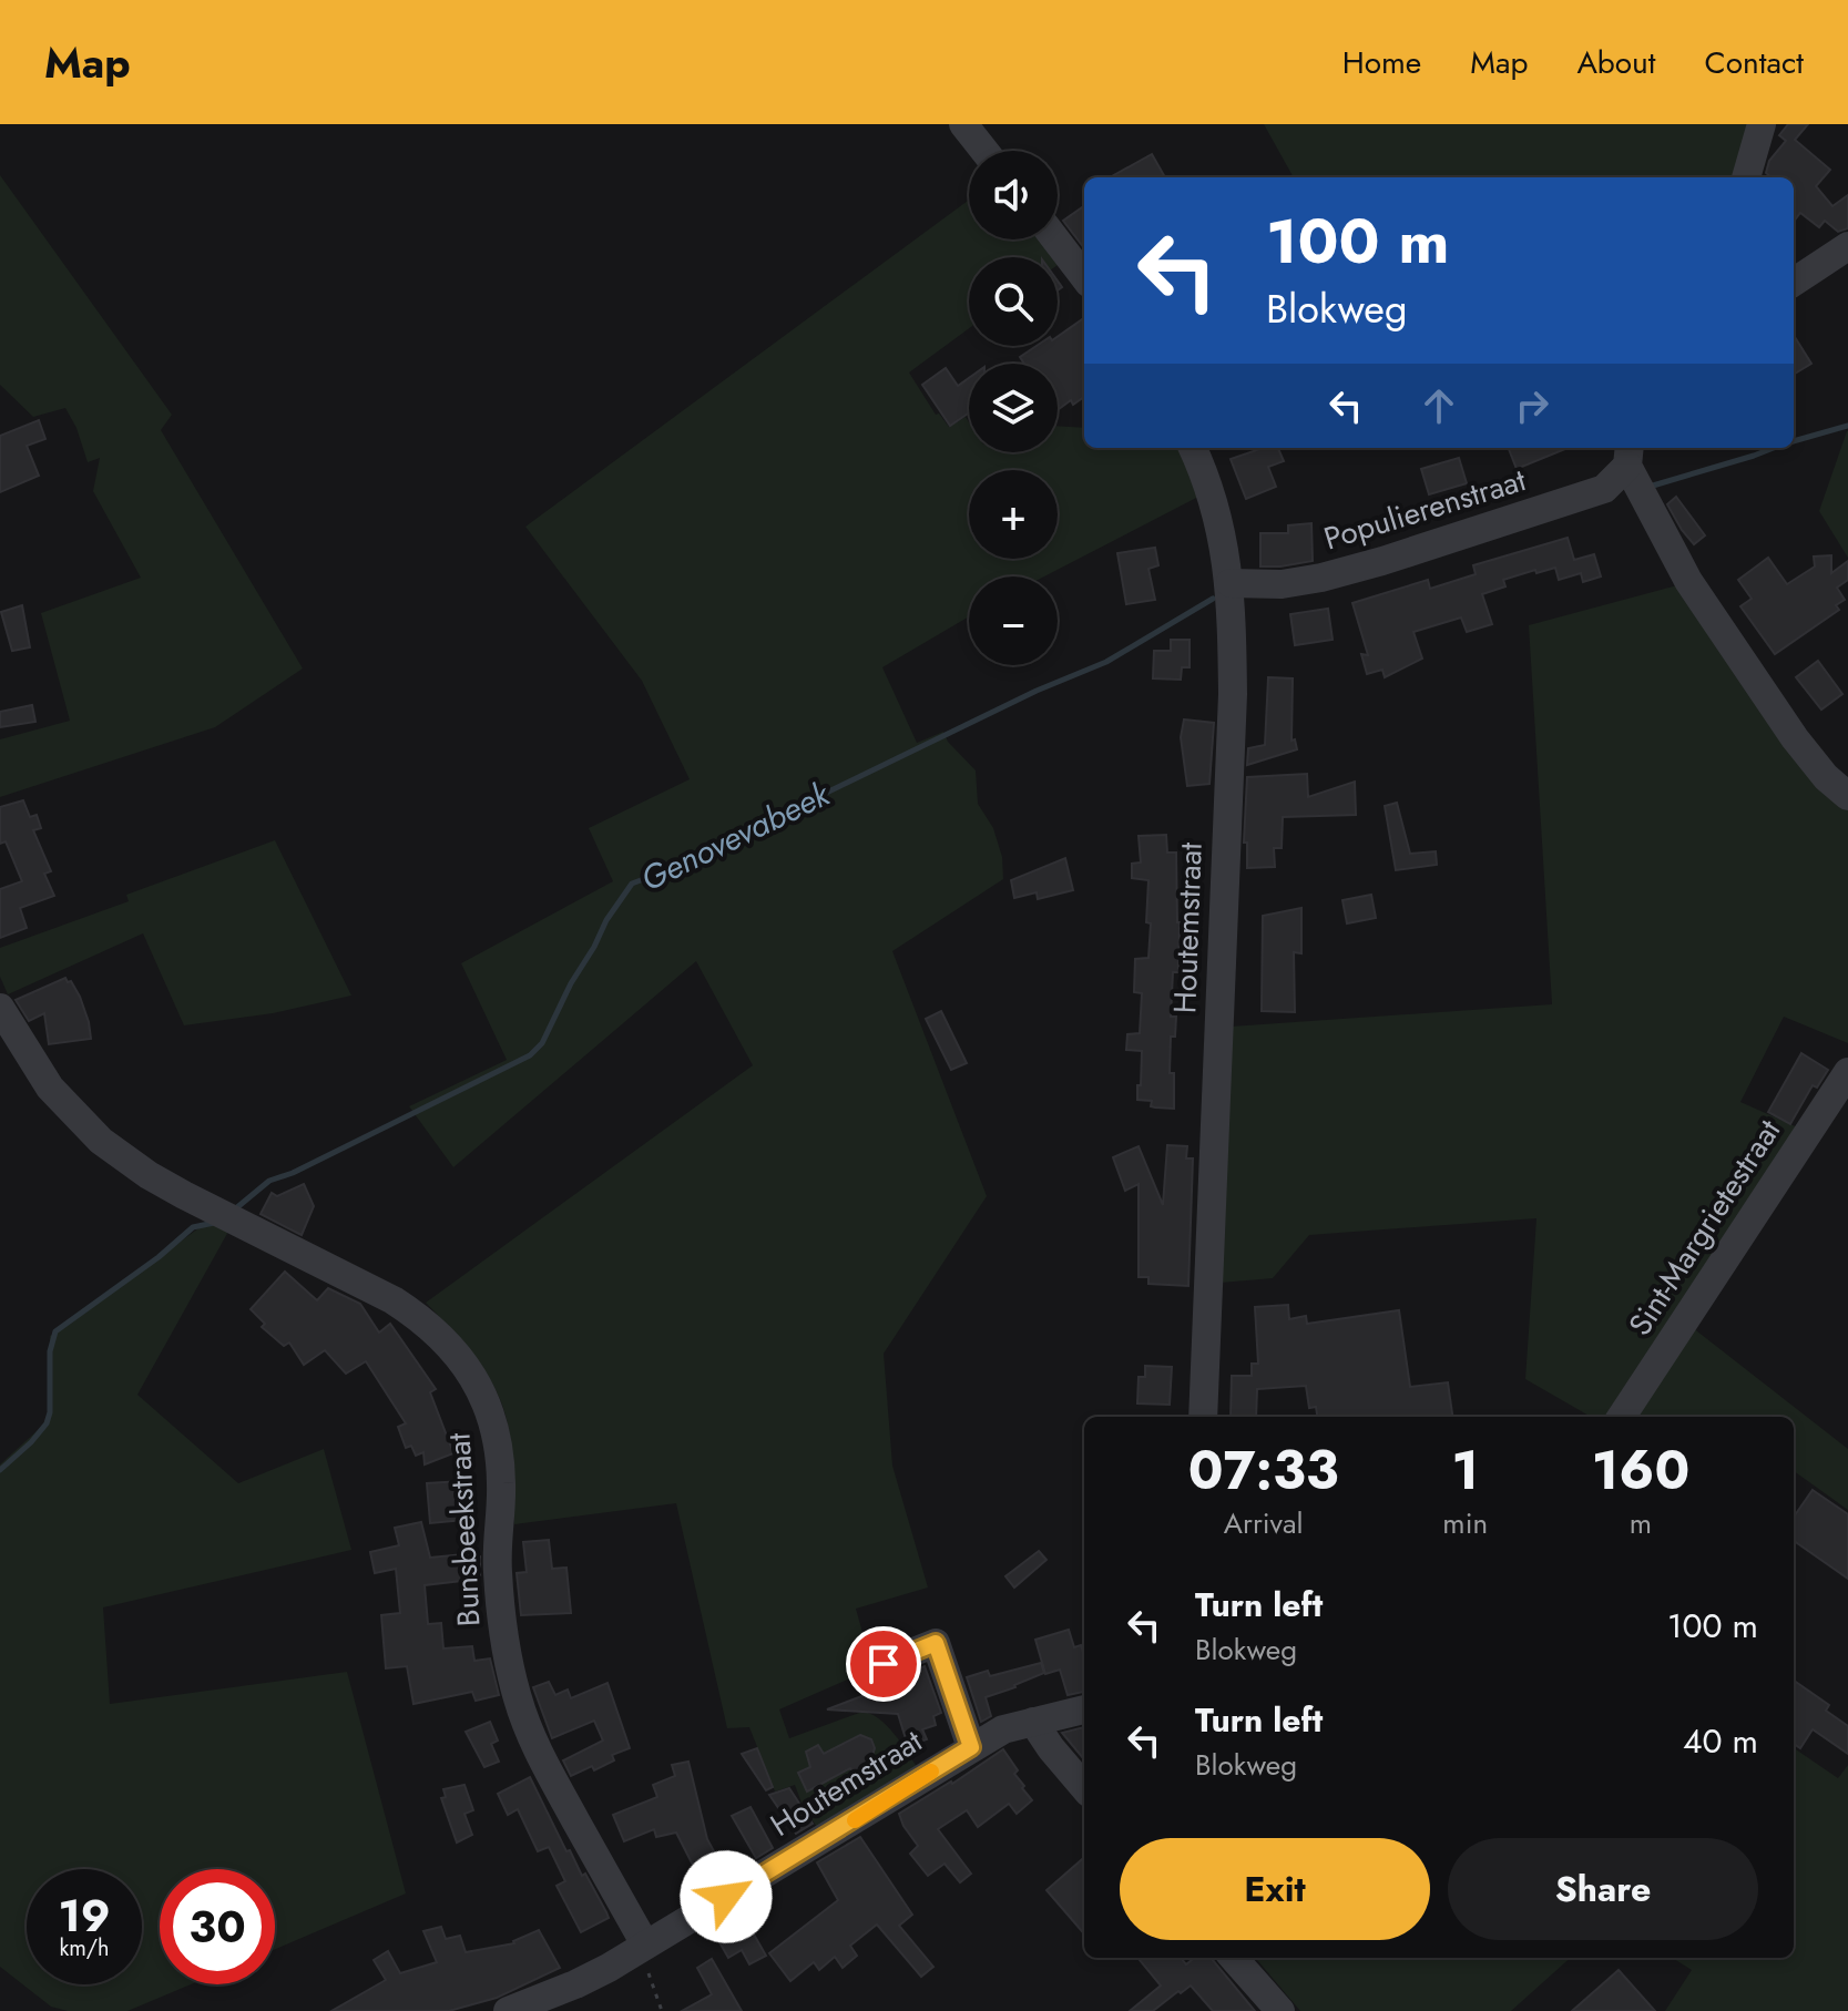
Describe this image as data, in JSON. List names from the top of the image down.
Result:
{
  "streets": {
    "street": [
      "Populierenstraat",
      "Houtemstraat",
      "Sint-Margrietestraat",
      "Bunsbeekstraat"
    ]
  },
  "crossings": [
    ["Populierenstraat", "Houtemstraat"],
    ["Houtemstraat", "Bunsbeekstraat"]
  ],
  "water": ["Genovevabeek"],
  "page": {
    "header": "Map",
    "nav": [
      "Home",
      "Map",
      "About",
      "Contact"
    ],
    "map_buttons": ["+", "−"],
    "turn": ["100 m", "Blokweg"],
    "eta": [
      "07:33",
      "Arrival",
      "1",
      "min",
      "160",
      "m"
    ],
    "list": [
      {
        "name": "Turn left",
        "note": "Blokweg",
        "value": "100 m"
      },
      {
        "name": "Turn left",
        "note": "Blokweg",
        "value": "40 m"
      }
    ],
    "buttons": ["Exit", "Share"],
    "speed": "19 km/h",
    "limit": "30"
  }
}
